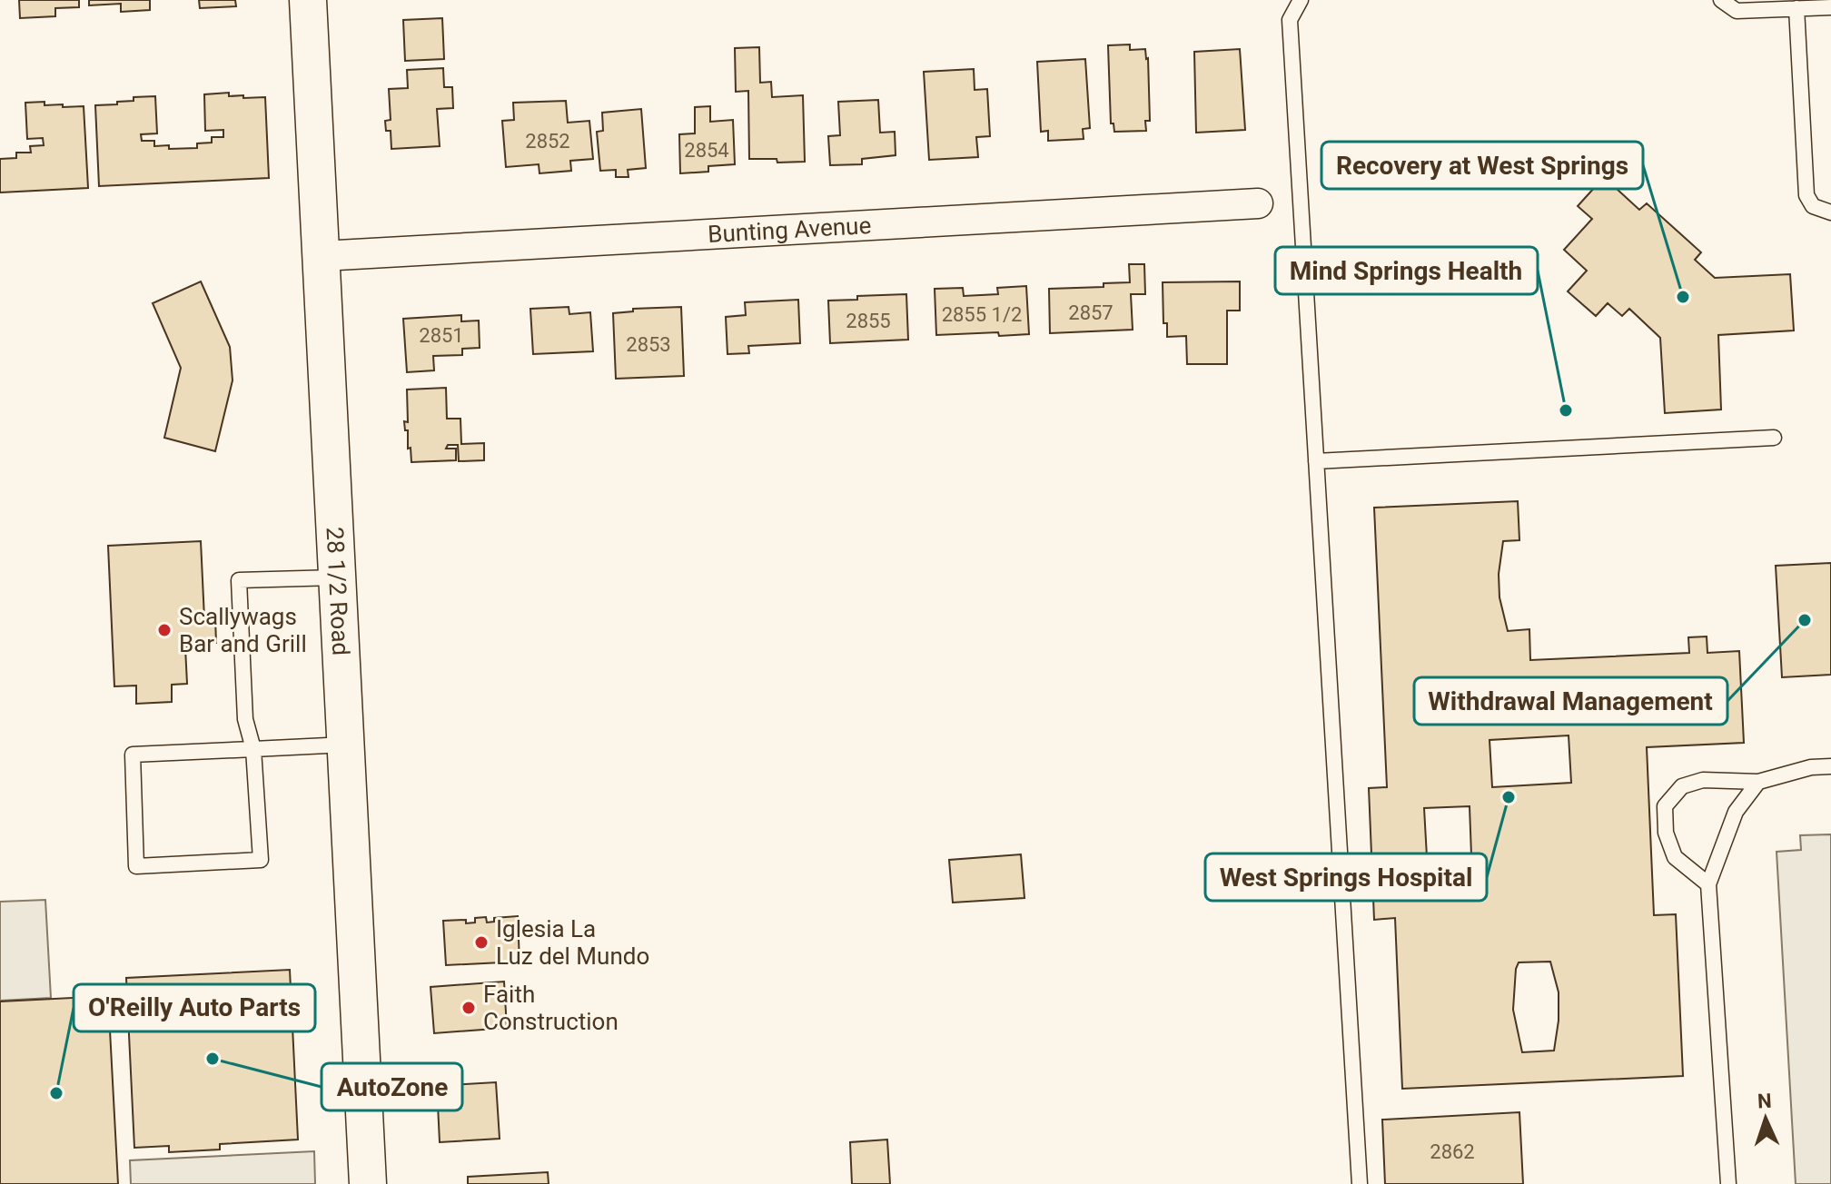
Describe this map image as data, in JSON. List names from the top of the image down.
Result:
{
  "streets": {
    "street": ["Bunting Avenue", "28 1/2 Road"]
  },
  "crossings": [
    ["Bunting Avenue", "28 1/2 Road"]
  ],
  "places": [
    "Recovery at West Springs",
    "Mind Springs Health",
    "Withdrawal Management",
    "Scallywags Bar and Grill",
    "West Springs Hospital",
    "Iglesia La Luz del Mundo",
    "Faith Construction",
    "AutoZone",
    "O'Reilly Auto Parts"
  ],
  "house_numbers": [
    "2852",
    "2854",
    "2857",
    "2855 1/2",
    "2855",
    "2851",
    "2853",
    "2862"
  ],
  "north": "top"
}
